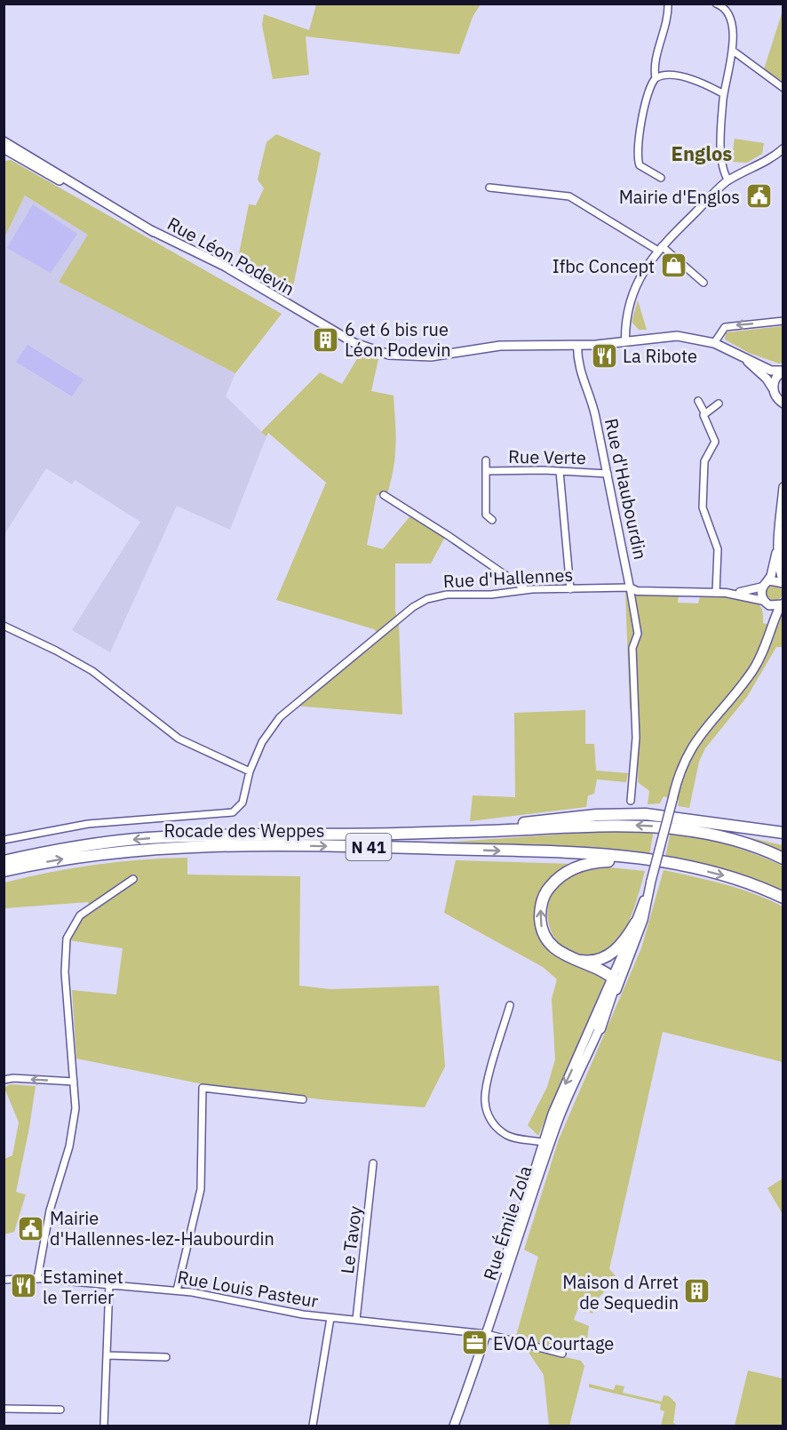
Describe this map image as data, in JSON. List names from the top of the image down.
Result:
{
  "streets": {
    "highway": ["Rocade des Weppes", "N 41"],
    "main road": ["Rue Léon Podevin", "Rue Émile Zola"],
    "street": [
      "Rue Verte",
      "Rue d'Haubourdin",
      "Rue d'Hallennes",
      "Le Tavoy",
      "Rue Louis Pasteur"
    ]
  },
  "crossings": [
    ["Rue Léon Podevin", "Rue d'Haubourdin"],
    ["Rue Verte", "Rue d'Haubourdin"],
    ["Rue d'Haubourdin", "Rue d'Hallennes"],
    ["Rocade des Weppes", "N 41"],
    ["Rue Émile Zola", "Rue Louis Pasteur"],
    ["Le Tavoy", "Rue Louis Pasteur"]
  ],
  "districts": ["Englos"],
  "places": {
    "public building": ["Mairie d'Englos", "Mairie d'Hallennes-lez-Haubourdin"],
    "shop": ["Ifbc Concept"],
    "building": ["6 et 6 bis rue Léon Podevin", "Maison d Arret de Sequedin"],
    "restaurant": ["La Ribote", "Estaminet le Terrier"],
    "office": ["EVOA Courtage"]
  }
}
